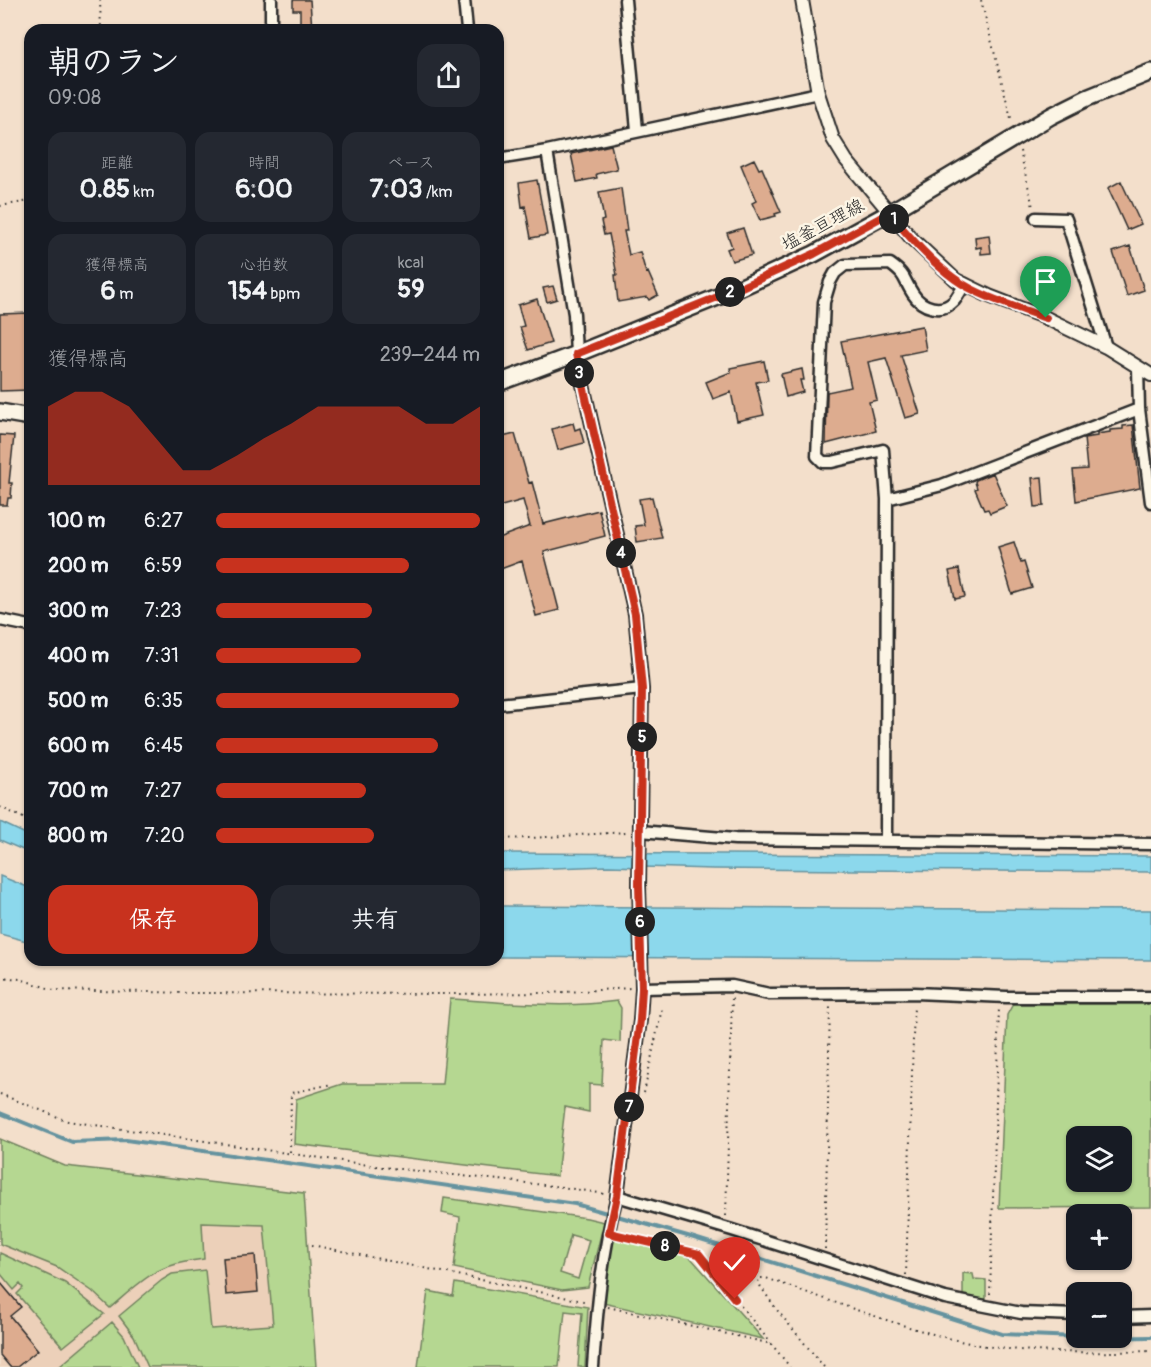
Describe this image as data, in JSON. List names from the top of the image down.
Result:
{
  "streets": {
    "main road": ["塩釜亘理線"]
  },
  "page": {
    "heading": ["朝のラン", "09:08"],
    "stats": [
      ["距離", "0.85 km"],
      ["時間", "6:00"],
      ["ペース", "7:03 /km"],
      ["獲得標高", "6 m"],
      ["心拍数", "154 bpm"],
      ["kcal", "59"]
    ],
    "pins": [
      "1",
      "2",
      "3",
      "4",
      "5",
      "6",
      "7",
      "8"
    ],
    "chart": ["獲得標高", "239–244 m"],
    "list": [
      {
        "name": "100 m",
        "note": "6:27"
      },
      {
        "name": "200 m",
        "note": "6:59"
      },
      {
        "name": "300 m",
        "note": "7:23"
      },
      {
        "name": "400 m",
        "note": "7:31"
      },
      {
        "name": "500 m",
        "note": "6:35"
      },
      {
        "name": "600 m",
        "note": "6:45"
      },
      {
        "name": "700 m",
        "note": "7:27"
      },
      {
        "name": "800 m",
        "note": "7:20"
      }
    ],
    "buttons": ["保存", "共有"],
    "map_buttons": ["+", "−"]
  }
}
